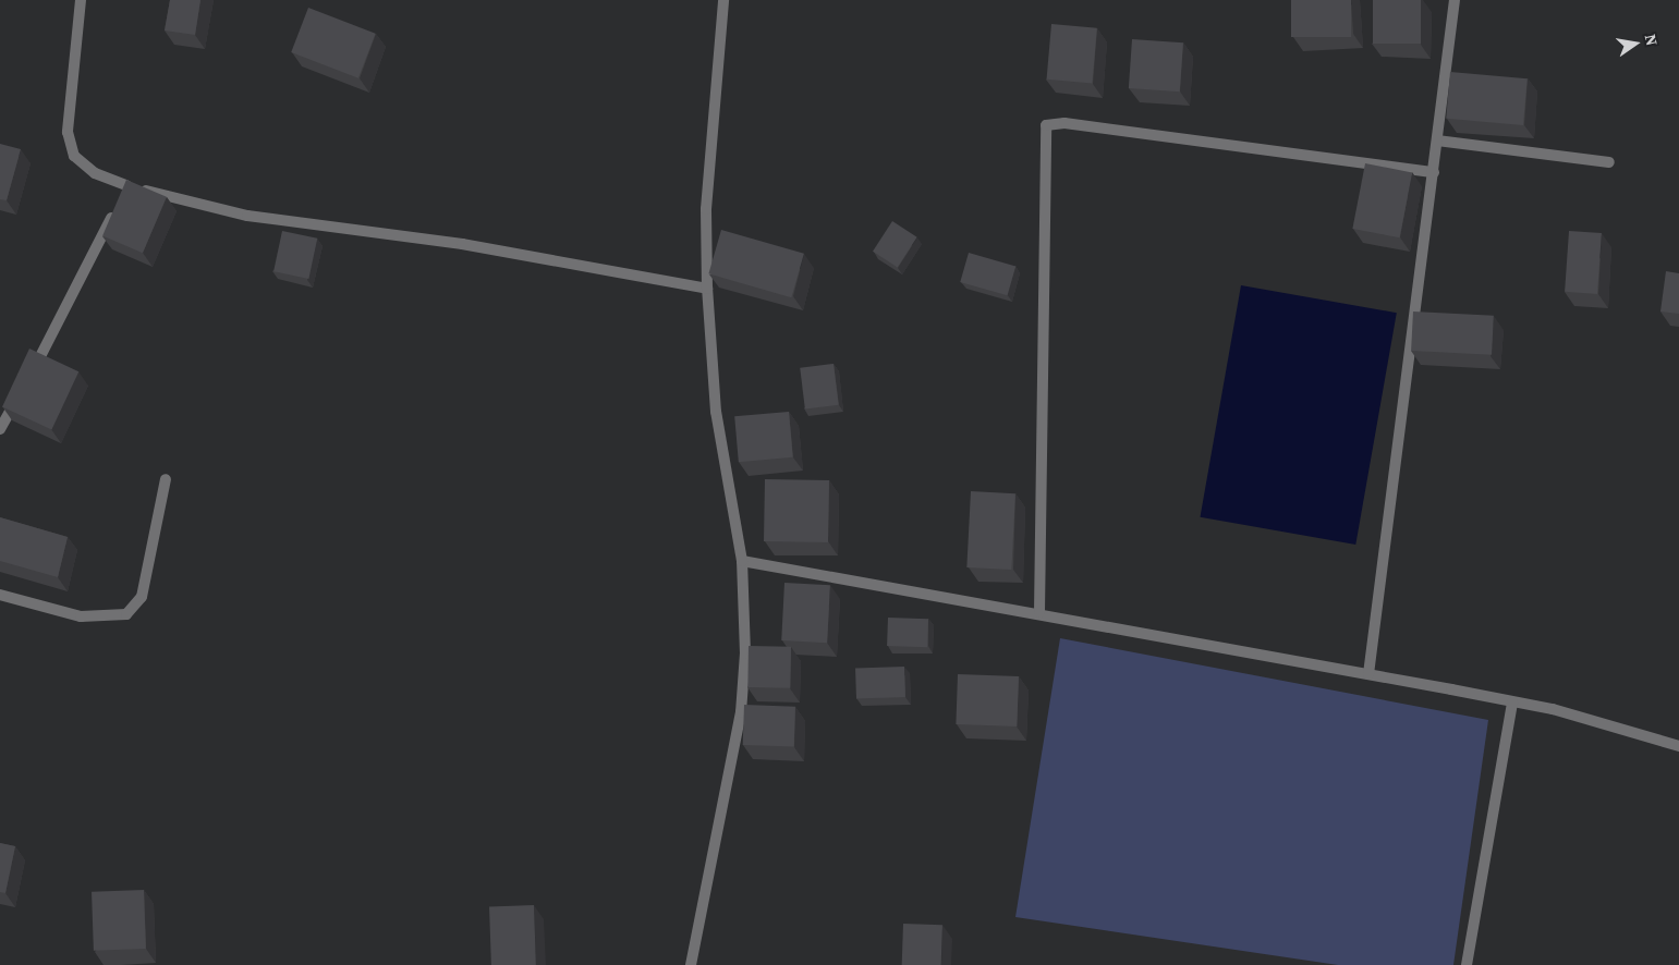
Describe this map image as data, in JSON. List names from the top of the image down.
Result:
{
  "north": "right"
}
